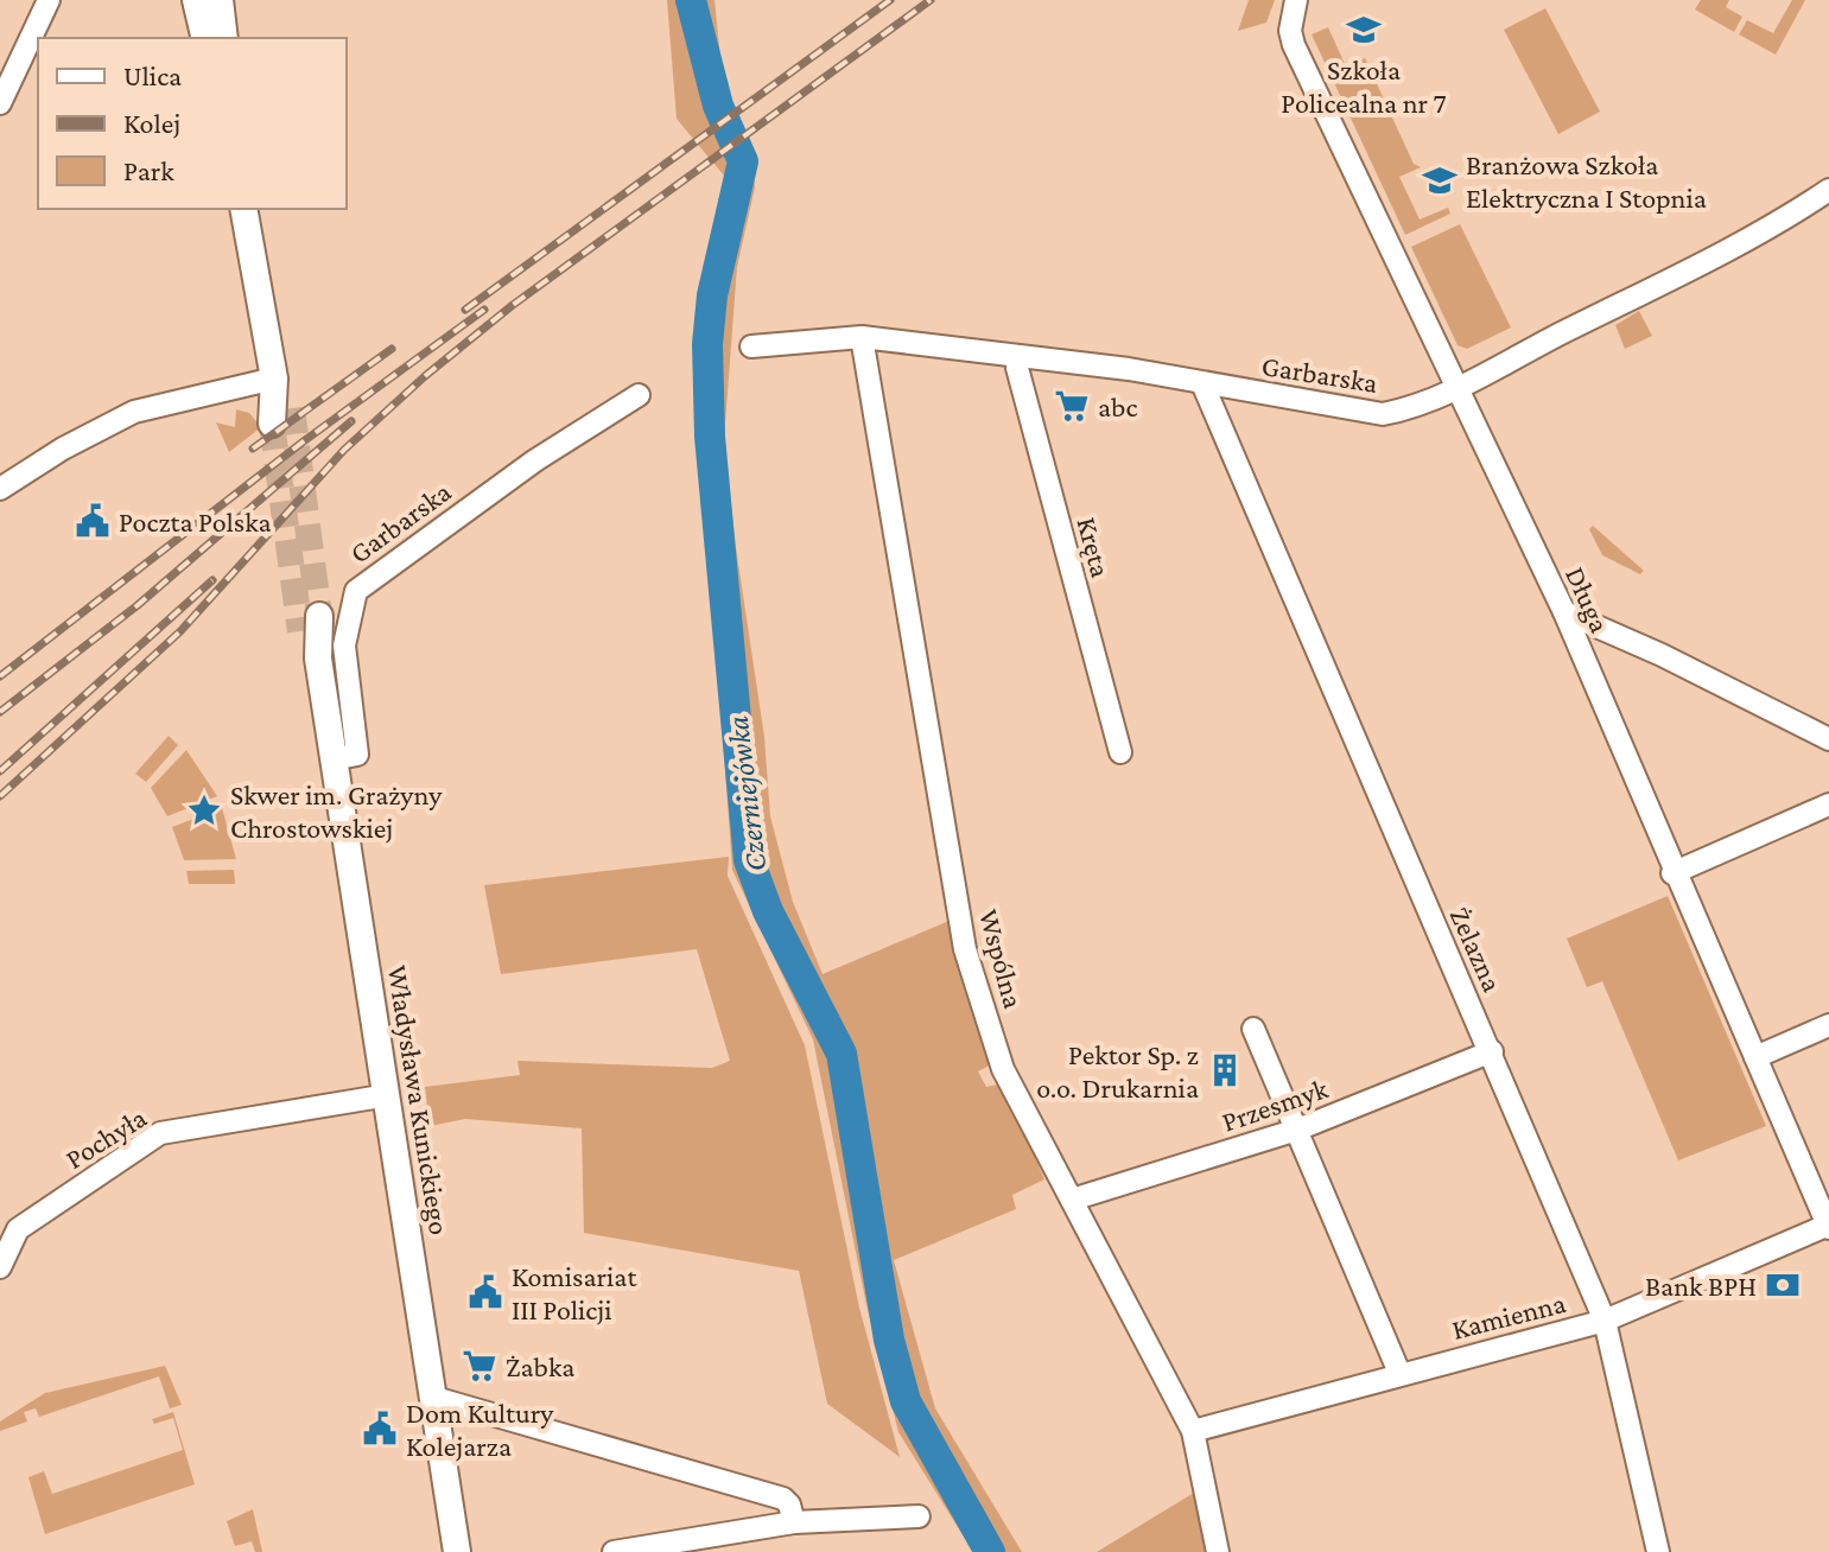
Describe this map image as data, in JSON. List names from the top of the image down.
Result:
{
  "streets": {
    "main road": ["Władysława Kunickiego"],
    "street": [
      "Garbarska",
      "Kręta",
      "Długa",
      "Żelazna",
      "Wspólna",
      "Przesmyk",
      "Pochyła",
      "Kamienna"
    ]
  },
  "crossings": [
    ["Garbarska", "Kręta"],
    ["Garbarska", "Długa"],
    ["Garbarska", "Żelazna"],
    ["Garbarska", "Wspólna"],
    ["Garbarska", "Władysława Kunickiego"],
    ["Długa", "Kamienna"],
    ["Żelazna", "Przesmyk"],
    ["Żelazna", "Kamienna"],
    ["Wspólna", "Przesmyk"],
    ["Wspólna", "Kamienna"],
    ["Władysława Kunickiego", "Pochyła"]
  ],
  "water": ["Czerniejówka"],
  "places": {
    "school or university": ["Szkoła Policealna nr 7", "Branżowa Szkoła Elektryczna I Stopnia"],
    "supermarket": ["abc", "Żabka"],
    "public building": ["Poczta Polska", "Komisariat III Policji", "Dom Kultury Kolejarza"],
    "place": ["Skwer im. Grażyny Chrostowskiej"],
    "building": ["Pektor Sp. z o.o. Drukarnia"],
    "bank": ["Bank BPH"]
  },
  "legend": ["Ulica", "Kolej", "Park"]
}
